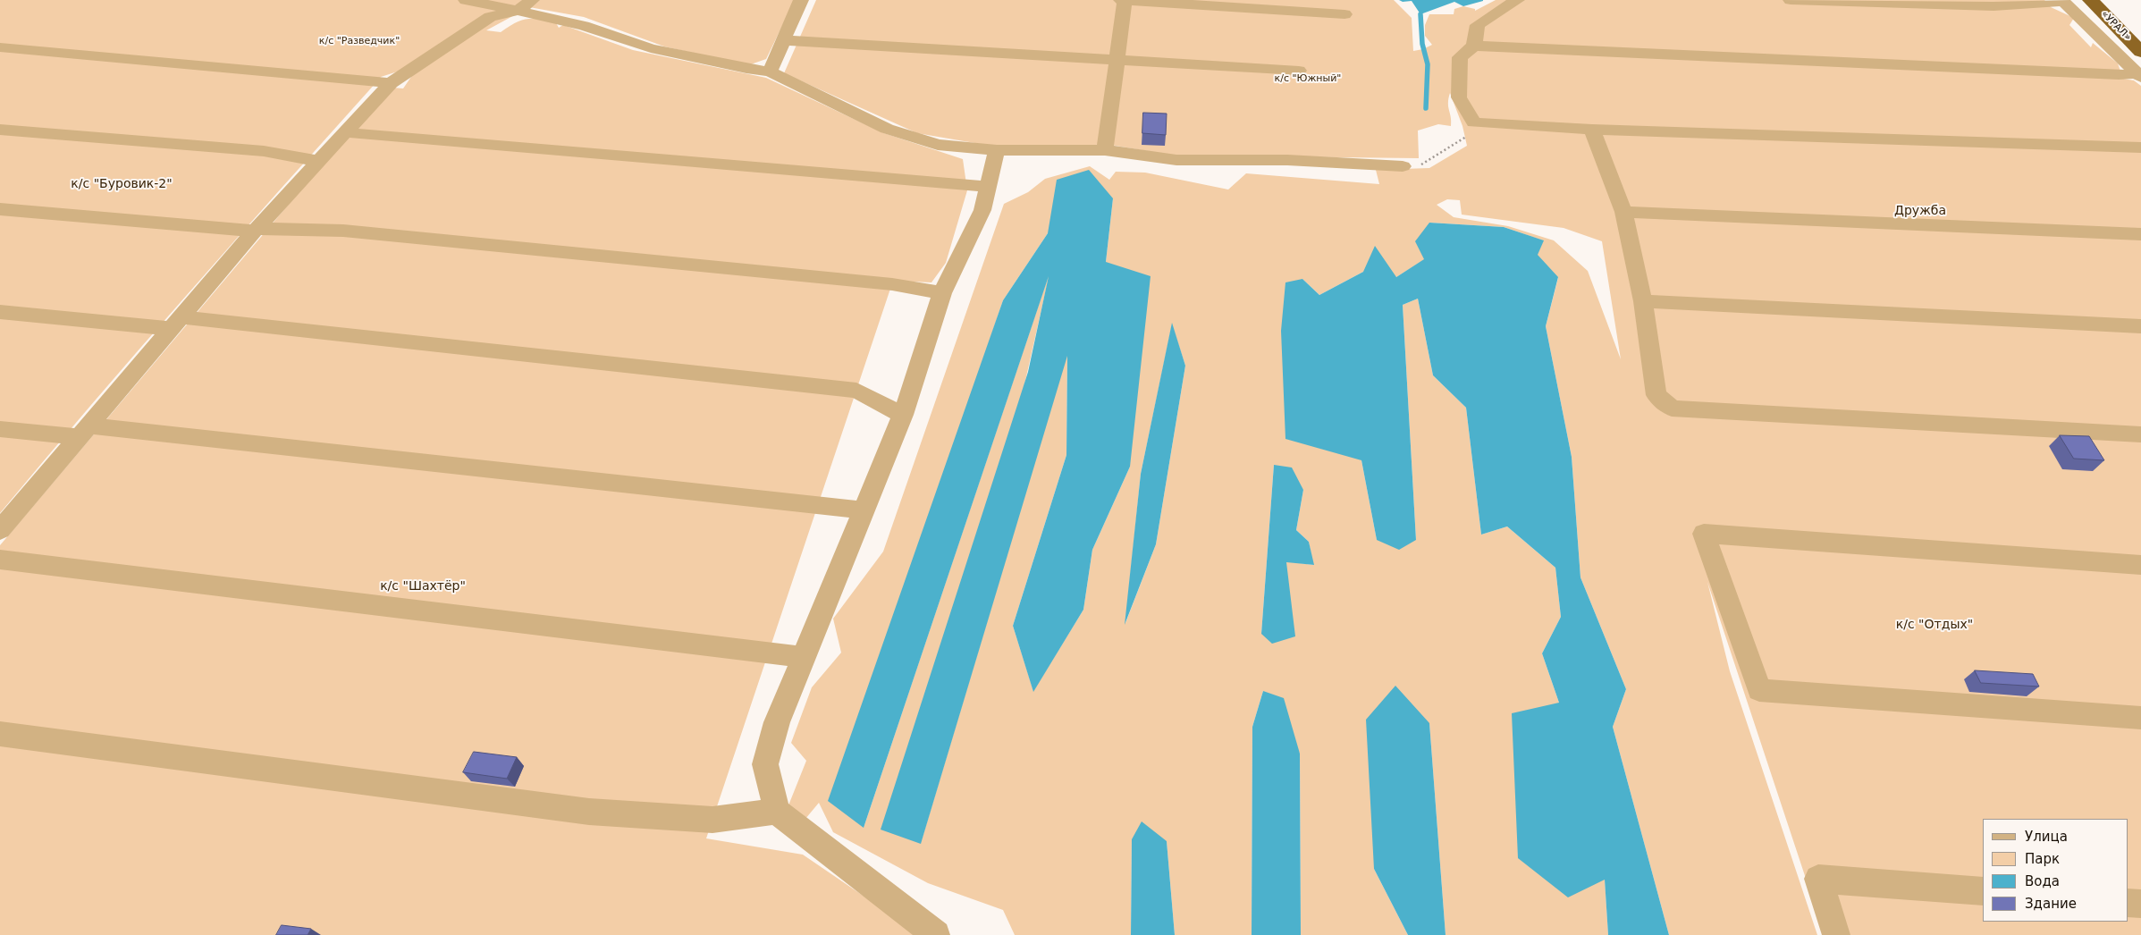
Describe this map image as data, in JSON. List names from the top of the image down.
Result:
{
  "streets": {
    "highway": ["«УРАЛ»"]
  },
  "parks": [
    "к/с \"Разведчик\"",
    "к/с \"Южный\"",
    "к/с \"Буровик-2\"",
    "Дружба",
    "к/с \"Шахтёр\"",
    "к/с \"Отдых\""
  ],
  "legend": [
    "Улица",
    "Парк",
    "Вода",
    "Здание"
  ]
}
